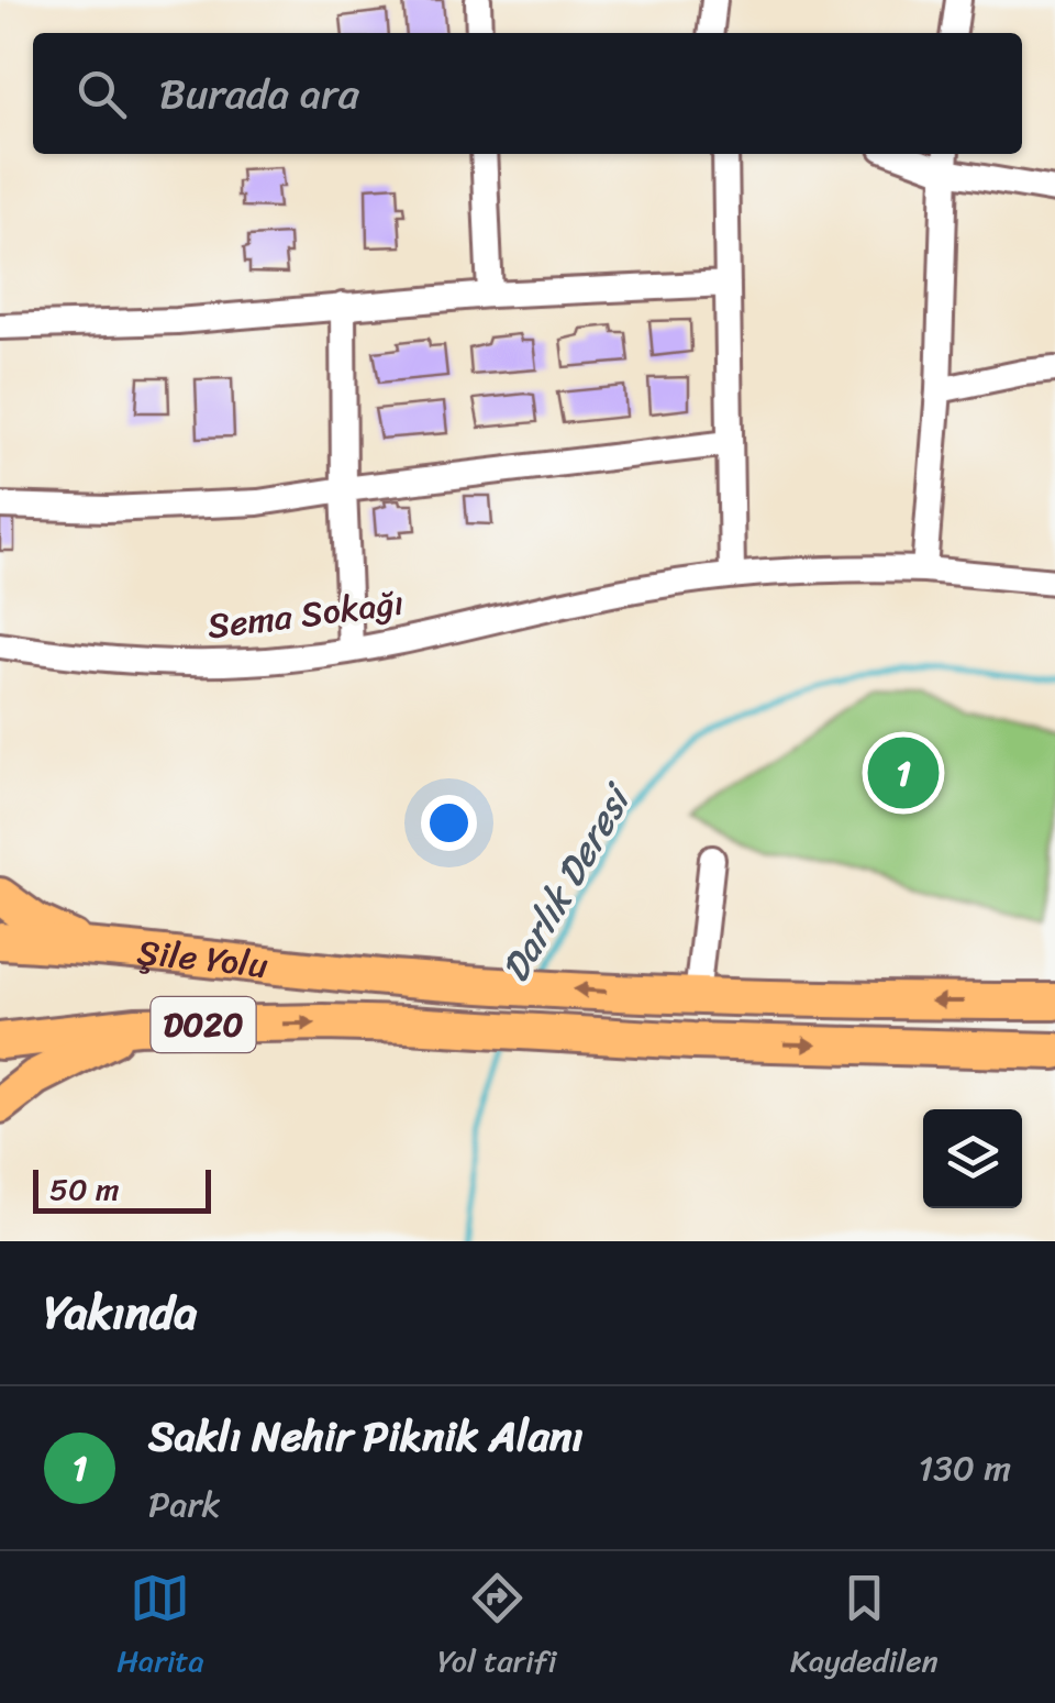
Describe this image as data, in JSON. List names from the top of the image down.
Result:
{
  "streets": {
    "highway": ["Şile Yolu", "D020"],
    "street": ["Sema Sokağı"]
  },
  "crossings": [
    ["Şile Yolu", "D020"]
  ],
  "water": ["Darlık Deresi"],
  "scale_bar": "50 m",
  "page": {
    "search": "Burada ara",
    "pins": "1",
    "scale": "50 m",
    "heading": "Yakında",
    "list": [
      {
        "mark": "1",
        "name": "Saklı Nehir Piknik Alanı",
        "note": "Park",
        "value": "130 m"
      }
    ],
    "nav": ["Harita", "Yol tarifi", "Kaydedilen"]
  }
}
